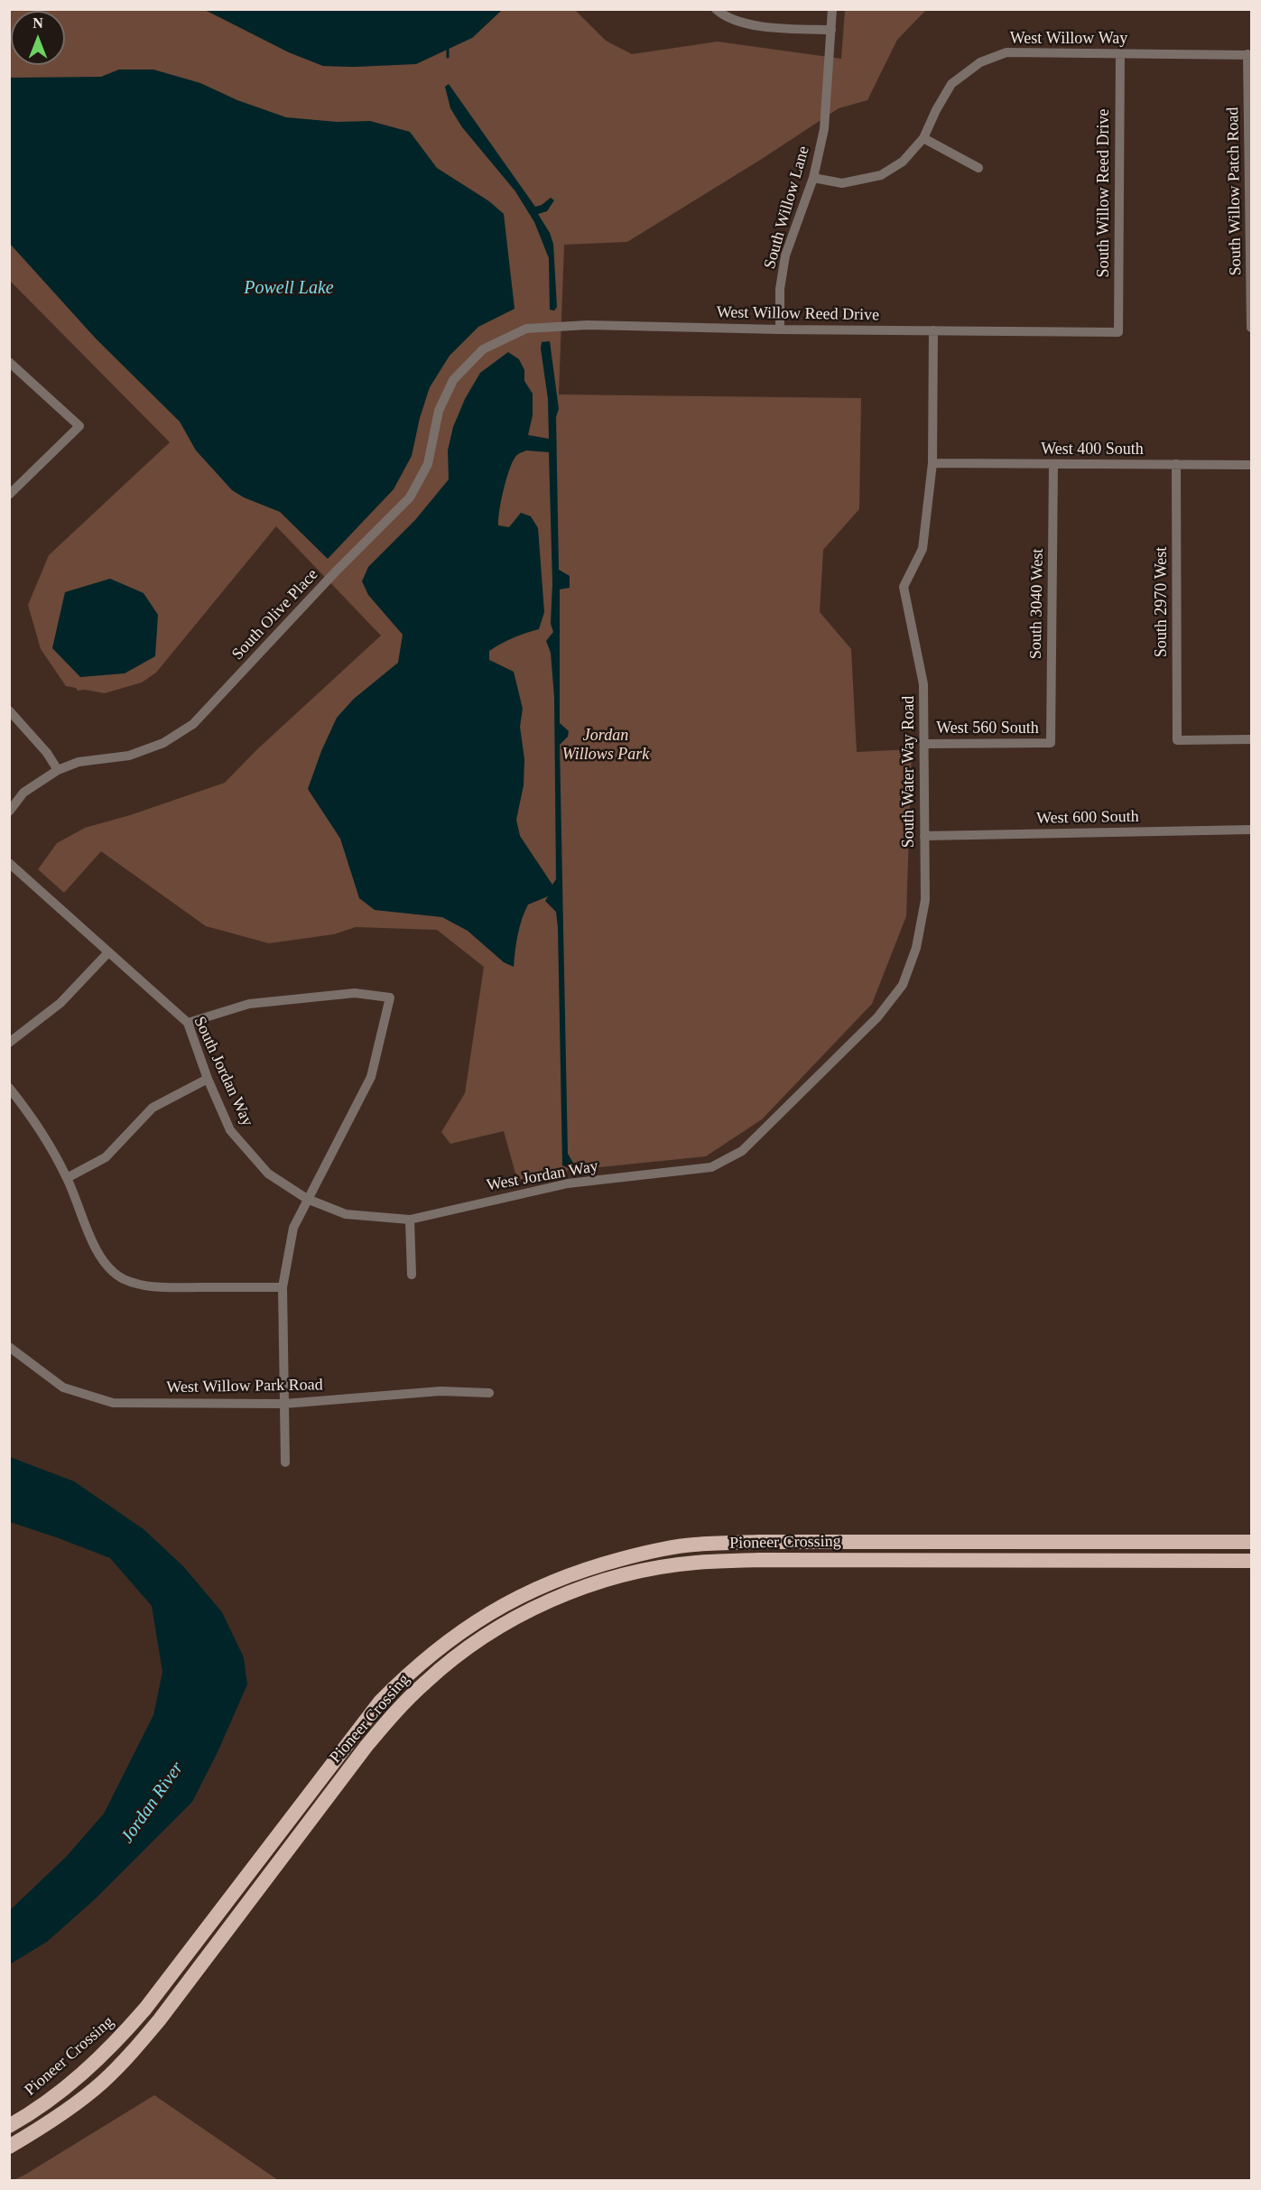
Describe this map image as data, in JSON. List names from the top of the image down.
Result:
{
  "streets": {
    "highway": ["Pioneer Crossing"],
    "street": [
      "West Willow Way",
      "South Willow Patch Road",
      "South Willow Reed Drive",
      "South Willow Lane",
      "West Willow Reed Drive",
      "West 400 South",
      "South 2970 West",
      "South 3040 West",
      "South Olive Place",
      "West 560 South",
      "South Water Way Road",
      "West 600 South",
      "South Jordan Way",
      "West Jordan Way",
      "West Willow Park Road"
    ]
  },
  "crossings": [
    ["West Willow Way", "South Willow Patch Road"],
    ["West Willow Way", "South Willow Reed Drive"],
    ["West Willow Way", "South Willow Lane"],
    ["South Willow Reed Drive", "West Willow Reed Drive"],
    ["South Willow Lane", "West Willow Reed Drive"],
    ["West Willow Reed Drive", "South Olive Place"],
    ["West Willow Reed Drive", "South Water Way Road"],
    ["West 400 South", "South 2970 West"],
    ["West 400 South", "South 3040 West"],
    ["West 400 South", "South Water Way Road"],
    ["South 3040 West", "West 560 South"],
    ["West 560 South", "South Water Way Road"],
    ["South Water Way Road", "West 600 South"],
    ["South Water Way Road", "West Jordan Way"],
    ["South Jordan Way", "West Jordan Way"]
  ],
  "water": ["Powell Lake", "Jordan River"],
  "parks": ["Jordan Willows Park"],
  "north": "top"
}
